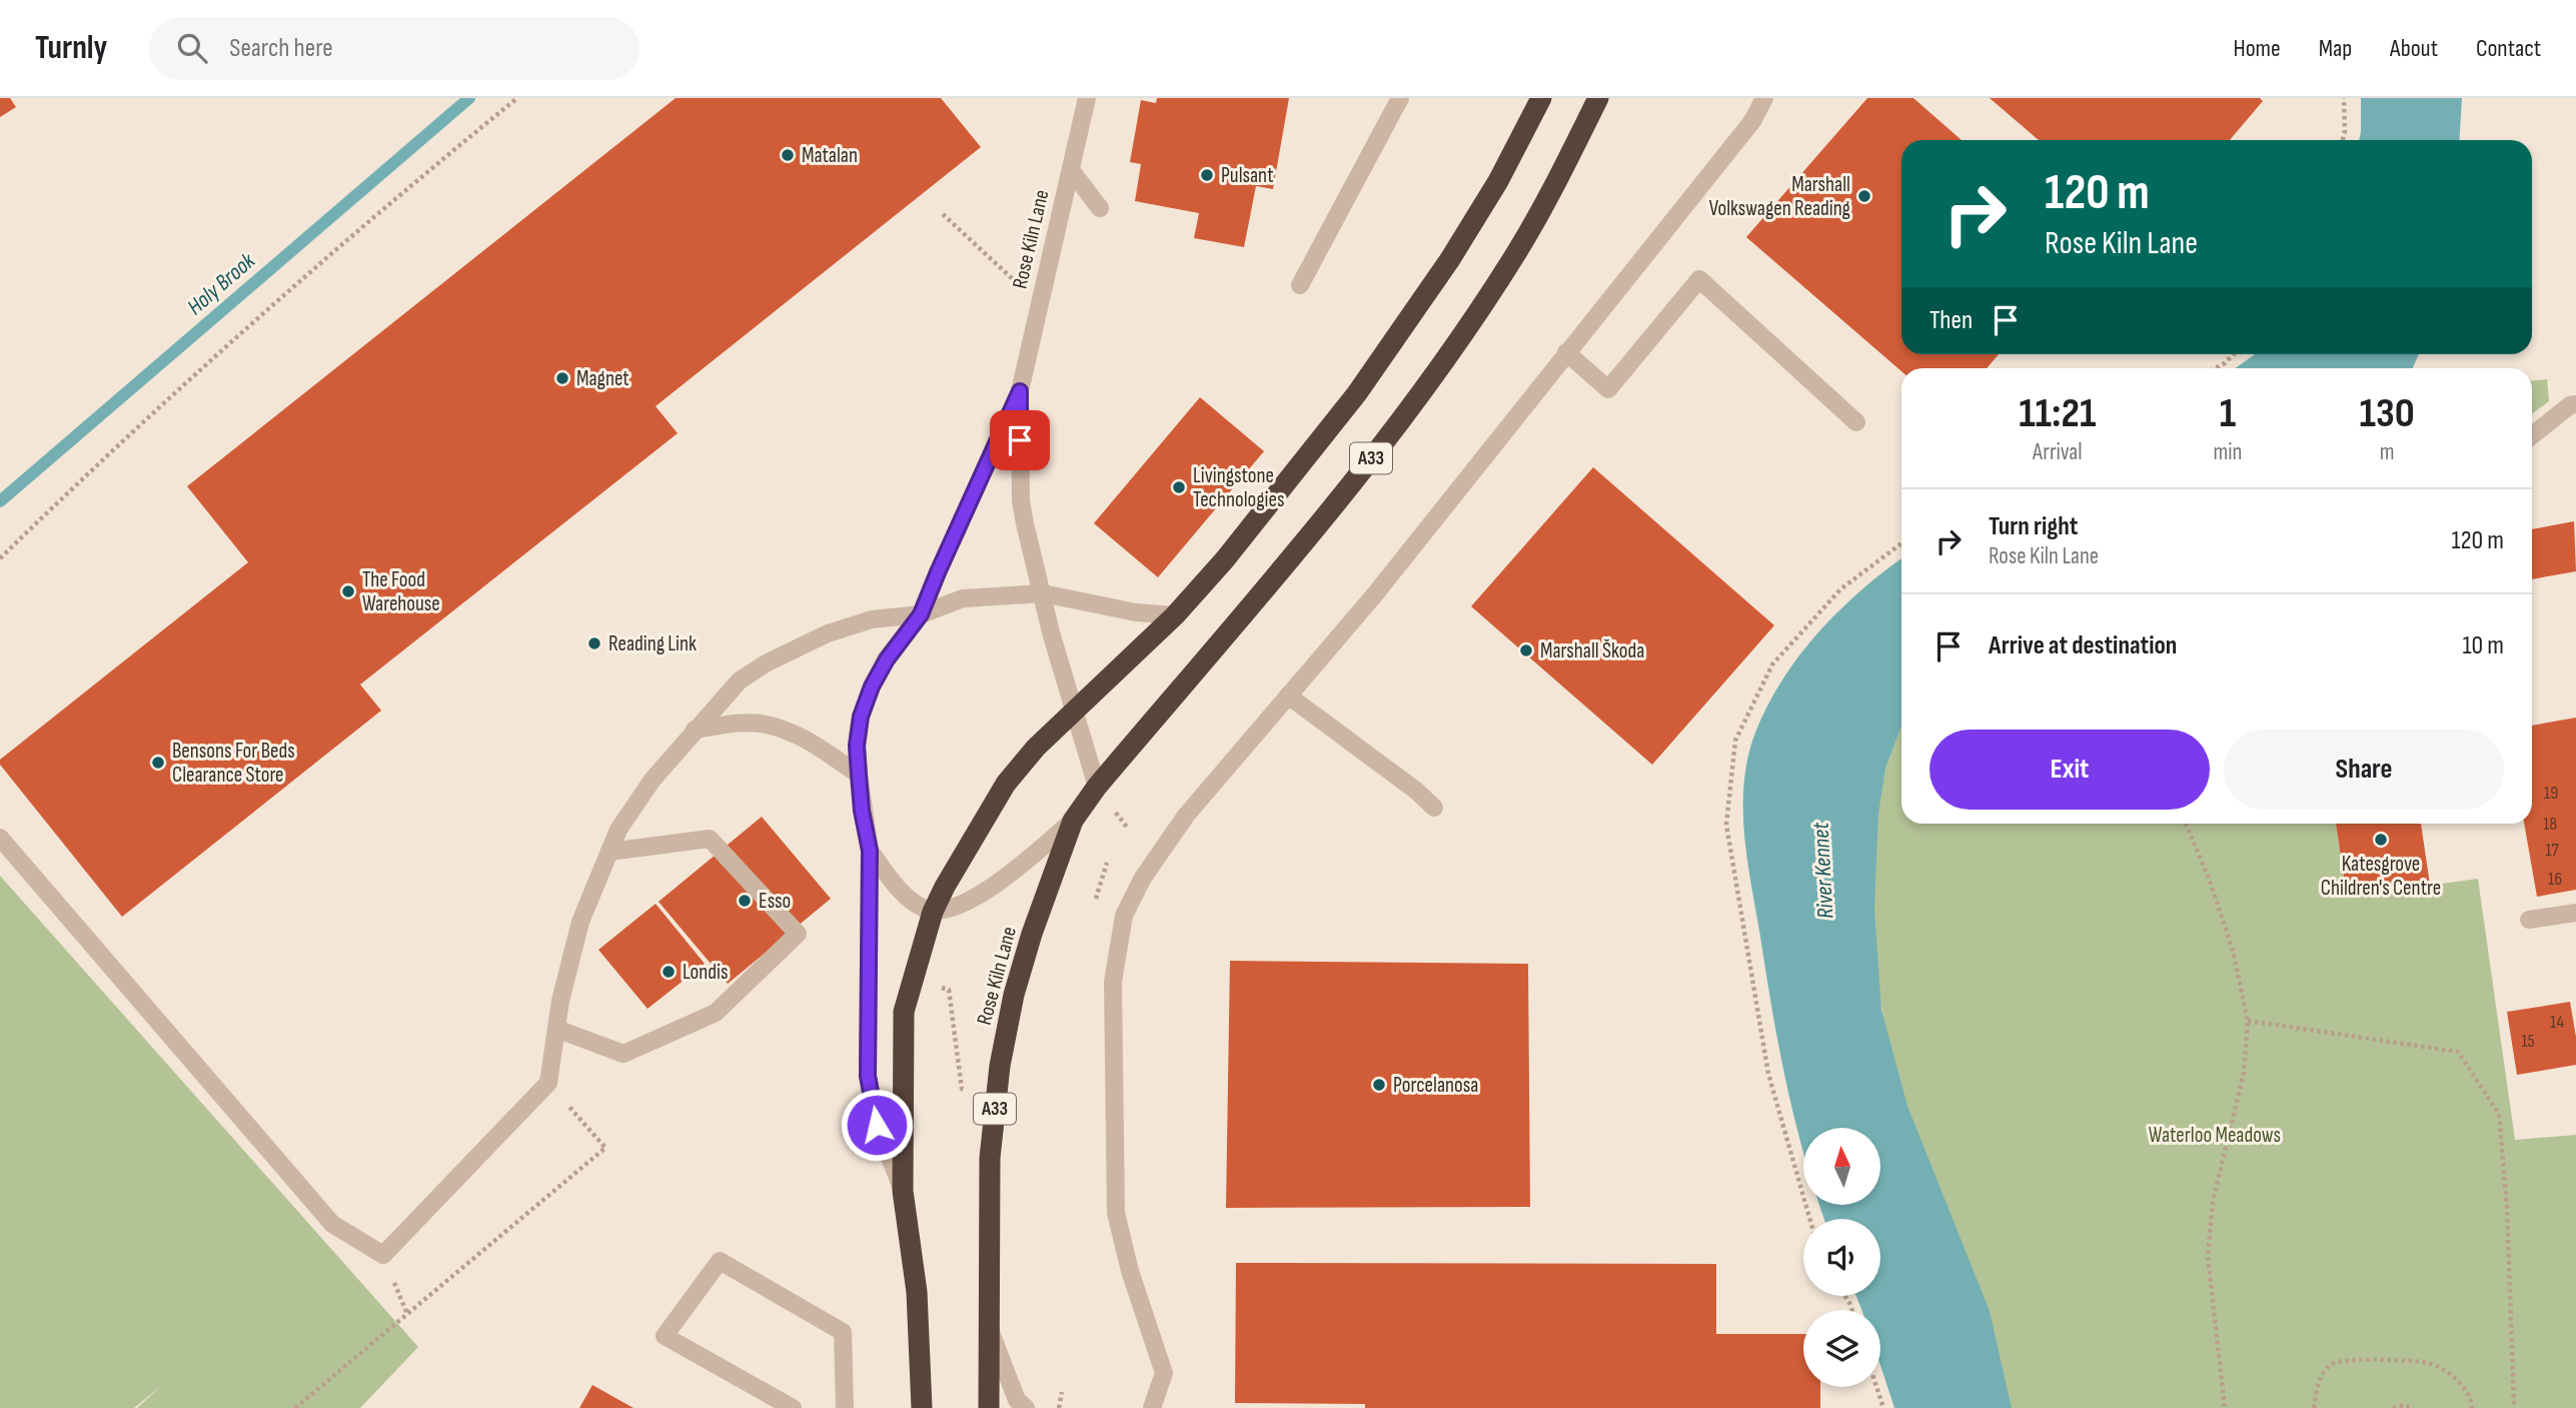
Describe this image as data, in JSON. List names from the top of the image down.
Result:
{
  "streets": {
    "highway": ["Rose Kiln Lane", "A33"]
  },
  "crossings": [
    ["Rose Kiln Lane", "A33"]
  ],
  "water": ["Holy Brook", "River Kennet"],
  "parks": ["Waterloo Meadows"],
  "places": [
    "Matalan",
    "Pulsant",
    "Marshall Volkswagen Reading",
    "Magnet",
    "Livingstone Technologies",
    "The Food Warehouse",
    "Reading Link",
    "Marshall Škoda",
    "Bensons For Beds Clearance Store",
    "Katesgrove Children's Centre",
    "Esso",
    "Londis",
    "Porcelanosa"
  ],
  "house_numbers": [
    "19",
    "18",
    "17",
    "16",
    "14",
    "15"
  ],
  "north": "top",
  "page": {
    "header": "Turnly",
    "search": "Search here",
    "nav": [
      "Home",
      "Map",
      "About",
      "Contact"
    ],
    "turn": ["120 m", "Rose Kiln Lane"],
    "then": "Then",
    "eta": [
      "11:21",
      "Arrival",
      "1",
      "min",
      "130",
      "m"
    ],
    "list": [
      {
        "name": "Turn right",
        "note": "Rose Kiln Lane",
        "value": "120 m"
      },
      {
        "name": "Arrive at destination",
        "value": "10 m"
      }
    ],
    "buttons": ["Exit", "Share"]
  }
}
